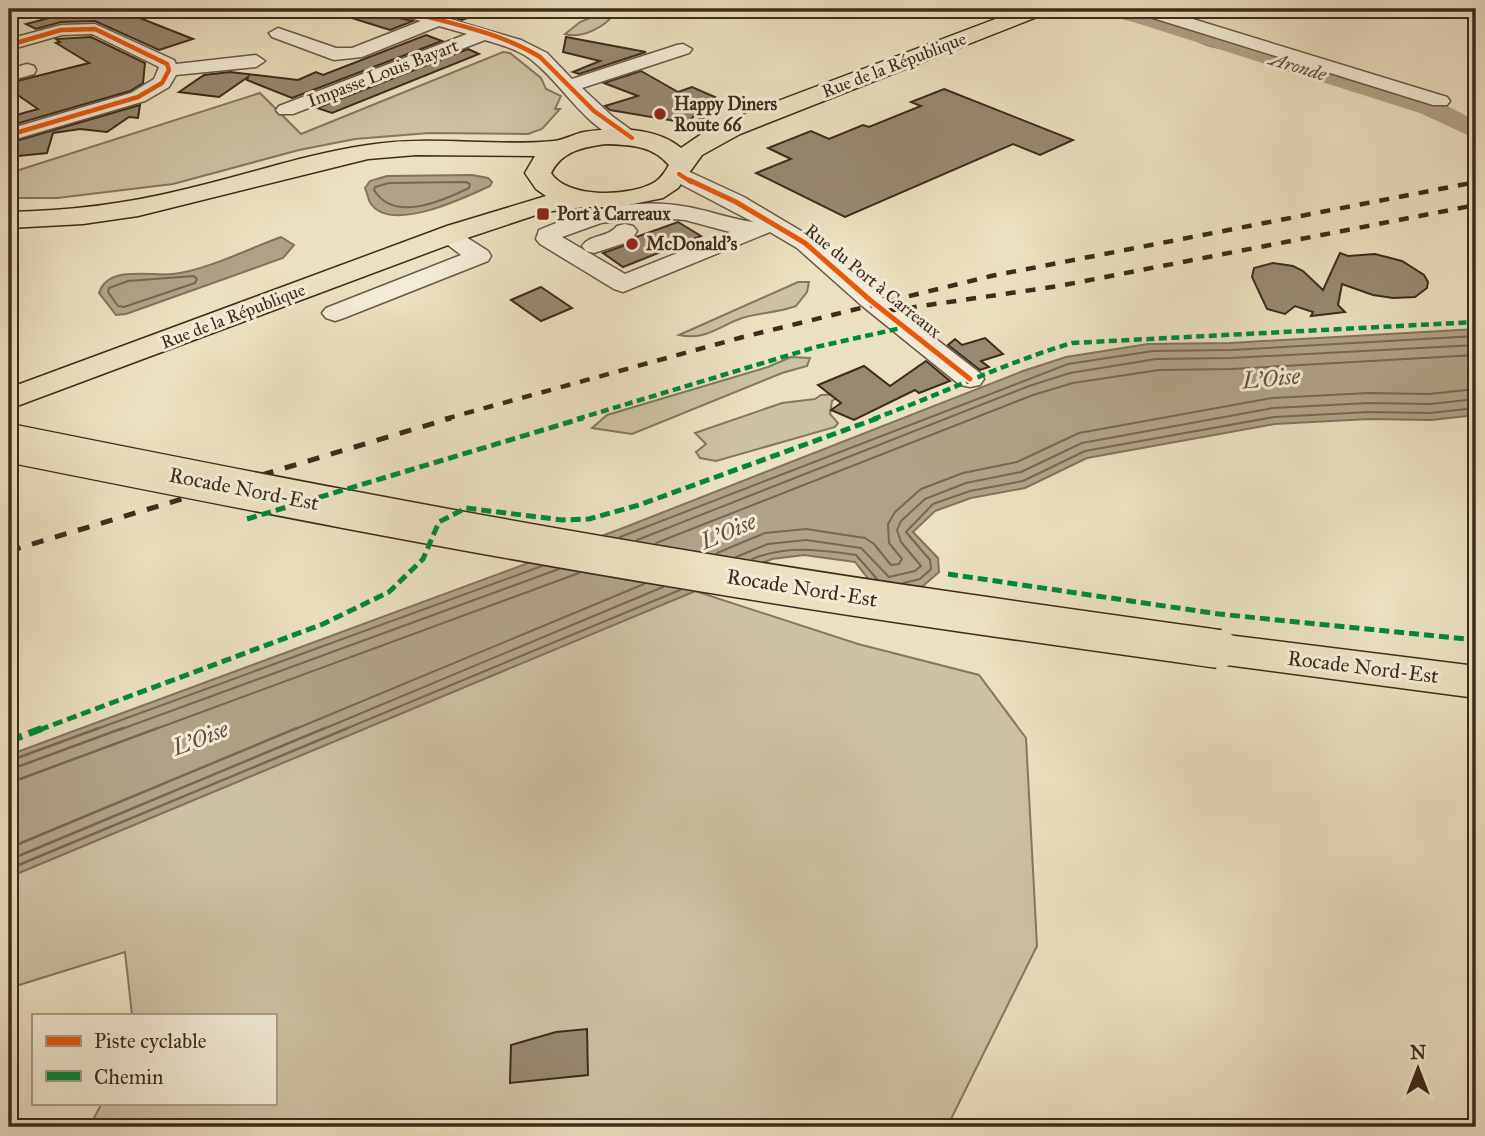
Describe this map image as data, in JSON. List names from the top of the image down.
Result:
{
  "streets": {
    "main road": ["Rue de la République", "Rocade Nord-Est"],
    "street": ["Impasse Louis Bayart", "Rue du Port à Carreaux"]
  },
  "crossings": [
    ["Rue de la République", "Rue du Port à Carreaux"]
  ],
  "water": ["Aronde", "L'Oise"],
  "places": {
    "other": ["Happy Diners Route 66", "McDonald's"],
    "transit": ["Port à Carreaux"]
  },
  "legend": ["Piste cyclable", "Chemin"],
  "north": "top"
}
